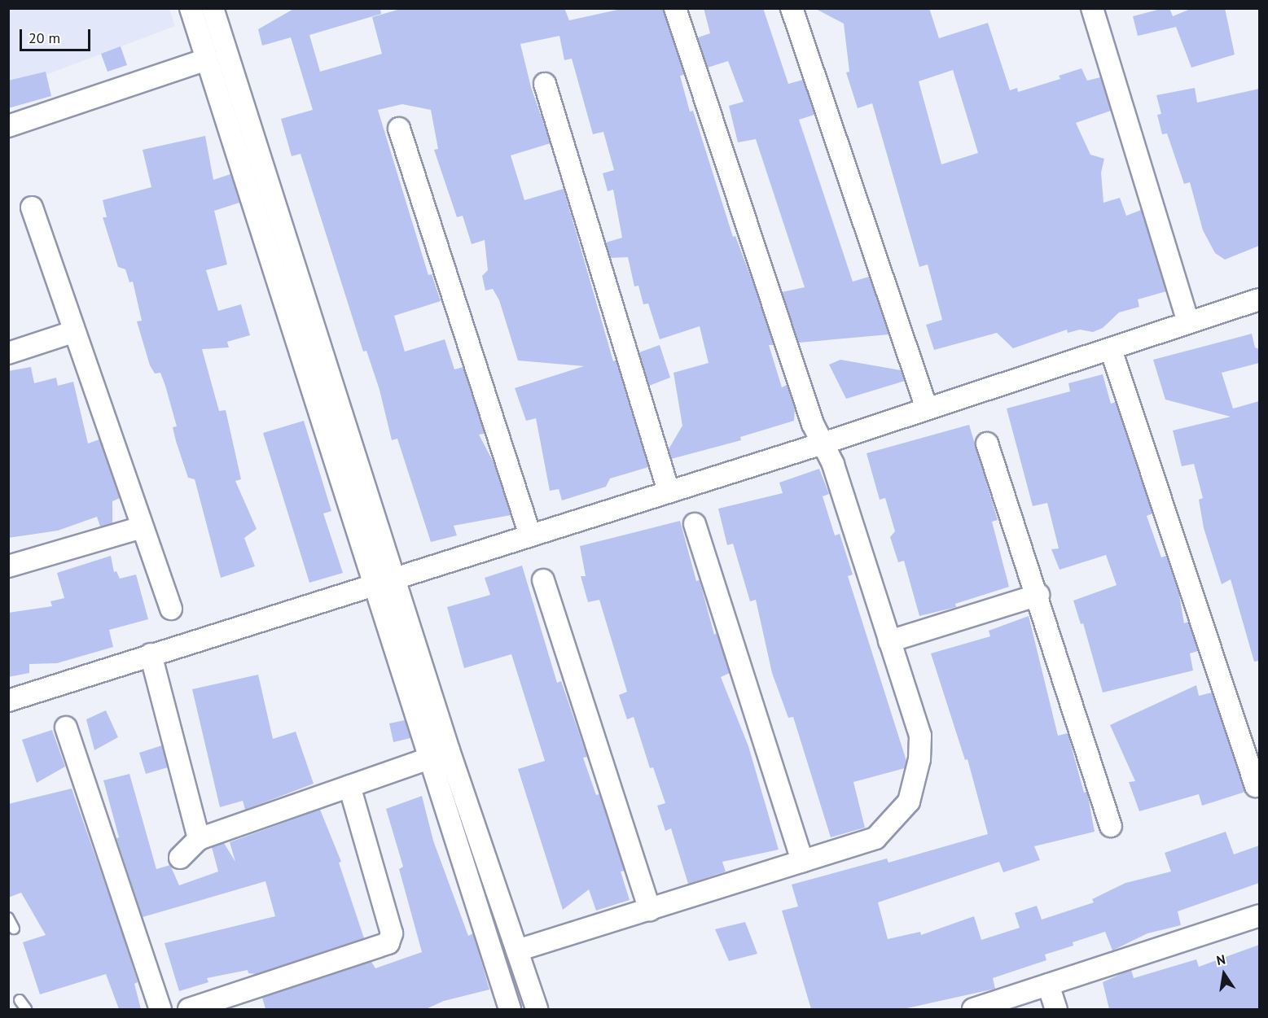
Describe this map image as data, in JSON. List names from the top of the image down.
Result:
{
  "scale_bar": "20 m",
  "north": "top"
}
